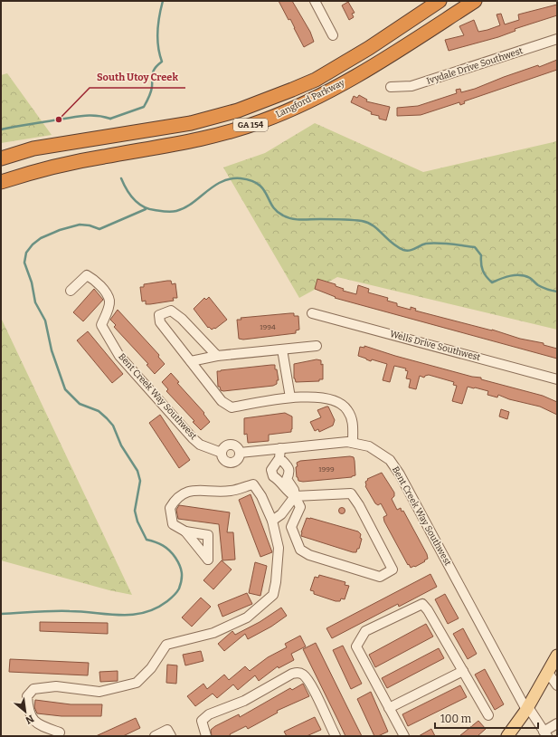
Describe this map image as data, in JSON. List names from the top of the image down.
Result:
{
  "streets": {
    "highway": ["Langford Parkway", "GA 154"],
    "street": ["Ivydale Drive Southwest", "Wells Drive Southwest", "Bent Creek Way Southwest"]
  },
  "places": ["South Utoy Creek"],
  "house_numbers": ["1994", "1999"],
  "scale_bar": "100 m",
  "north": "bottom right"
}
